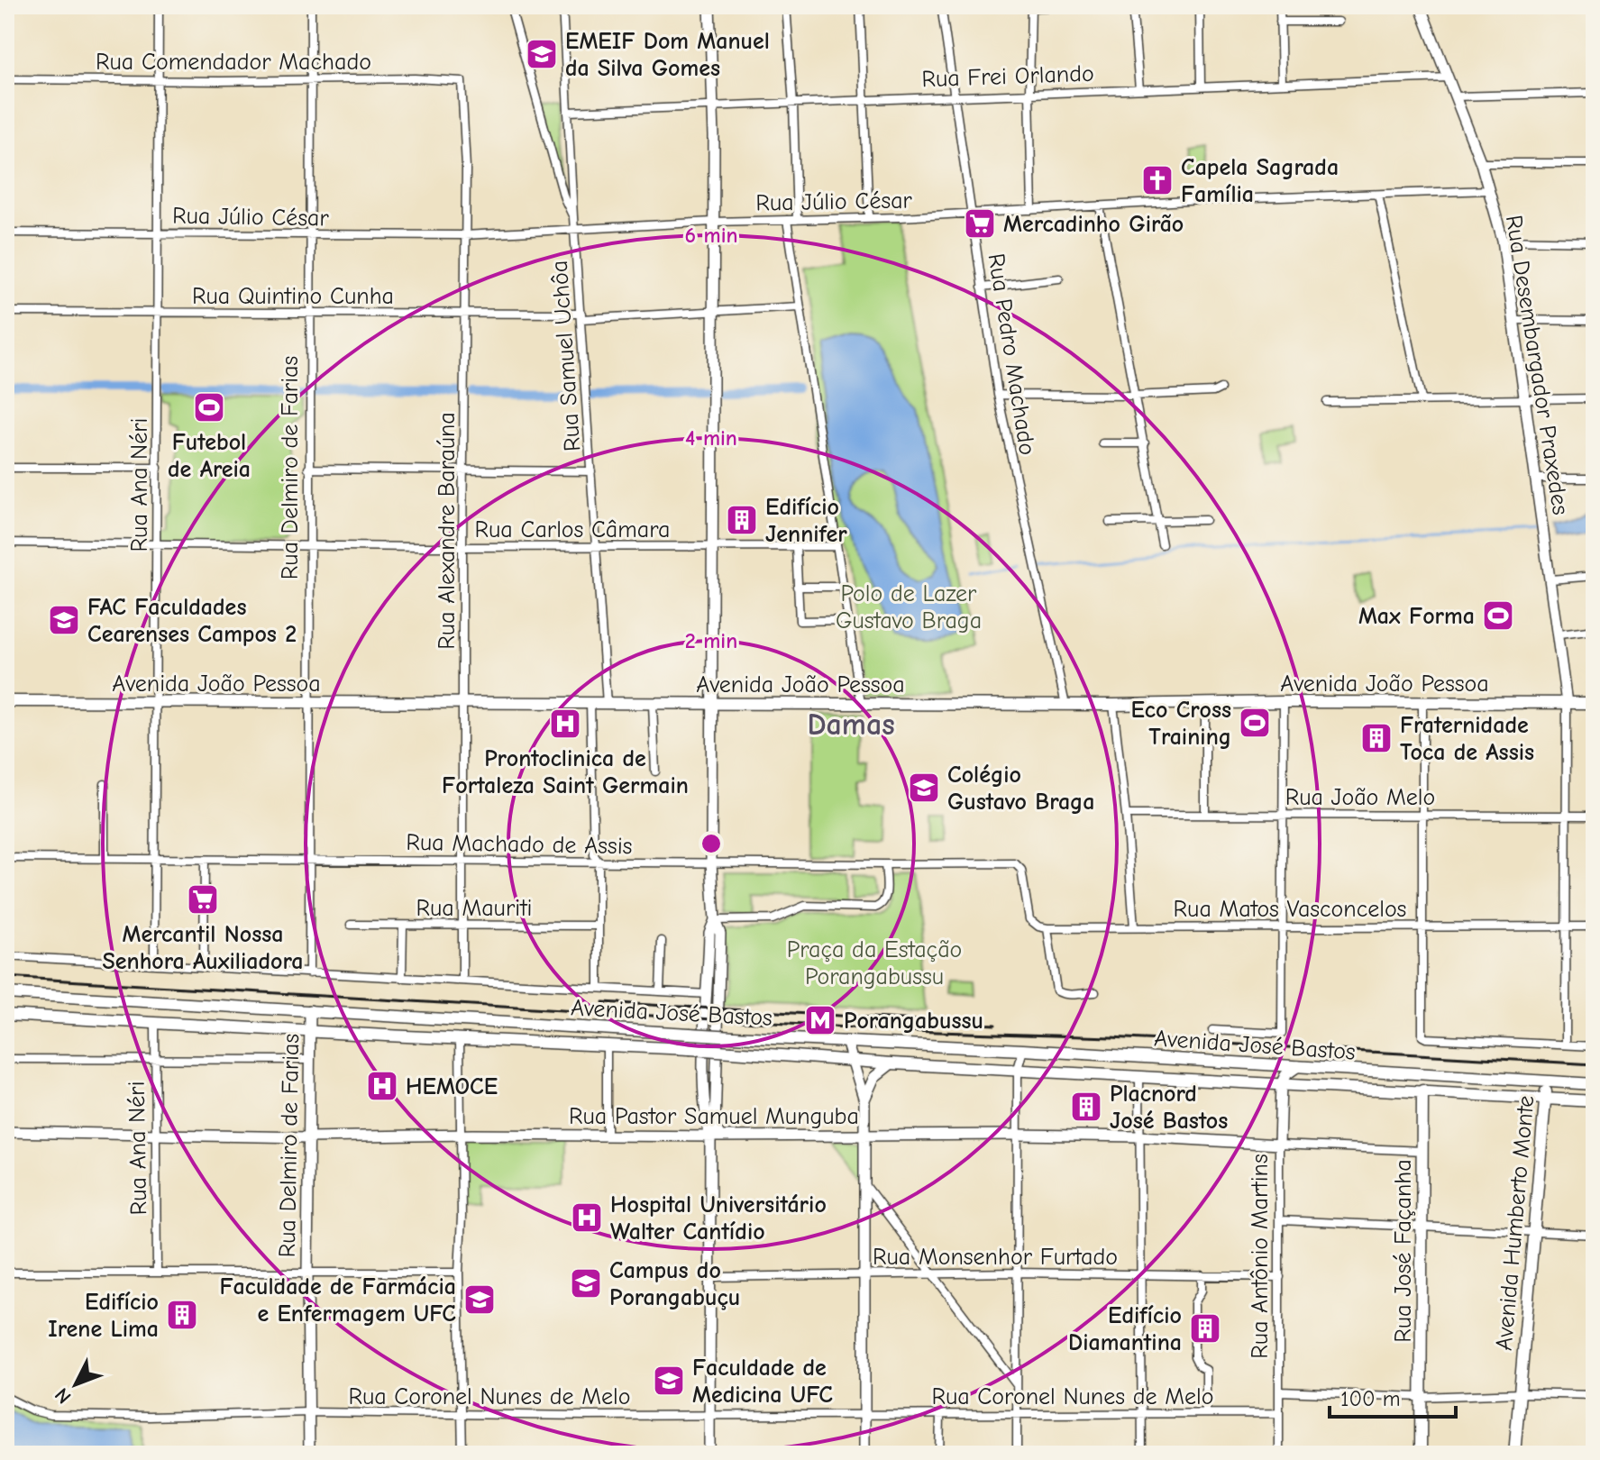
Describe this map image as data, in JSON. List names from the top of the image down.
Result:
{
  "streets": {
    "main road": [
      "Avenida João Pessoa",
      "Avenida José Bastos",
      "Avenida Humberto Monte",
      "Rua José Façanha"
    ],
    "street": [
      "Rua Comendador Machado",
      "Rua Frei Orlando",
      "Rua Júlio César",
      "Rua Quintino Cunha",
      "Rua Pedro Machado",
      "Rua Samuel Uchôa",
      "Rua Desembargador Praxedes",
      "Rua Delmiro de Farias",
      "Rua Ana Néri",
      "Rua Carlos Câmara",
      "Rua Alexandre Baraúna",
      "Rua João Melo",
      "Rua Machado de Assis",
      "Rua Mauriti",
      "Rua Matos Vasconcelos",
      "Rua Pastor Samuel Munguba",
      "Rua Monsenhor Furtado",
      "Rua Antônio Martins",
      "Rua Coronel Nunes de Melo"
    ]
  },
  "crossings": [
    ["Rua Comendador Machado", "Rua Delmiro de Farias"],
    ["Rua Comendador Machado", "Rua Ana Néri"],
    ["Rua Comendador Machado", "Rua Alexandre Baraúna"],
    ["Rua Frei Orlando", "Rua Pedro Machado"],
    ["Rua Frei Orlando", "Rua Samuel Uchôa"],
    ["Rua Frei Orlando", "Rua Desembargador Praxedes"],
    ["Rua Júlio César", "Rua Pedro Machado"],
    ["Rua Júlio César", "Rua Samuel Uchôa"],
    ["Rua Júlio César", "Rua Desembargador Praxedes"],
    ["Rua Júlio César", "Rua Delmiro de Farias"],
    ["Rua Júlio César", "Rua Ana Néri"],
    ["Rua Júlio César", "Rua Alexandre Baraúna"],
    ["Rua Quintino Cunha", "Rua Samuel Uchôa"],
    ["Rua Quintino Cunha", "Rua Delmiro de Farias"],
    ["Rua Quintino Cunha", "Rua Ana Néri"],
    ["Rua Quintino Cunha", "Rua Alexandre Baraúna"],
    ["Rua Pedro Machado", "Avenida João Pessoa"],
    ["Rua Samuel Uchôa", "Rua Carlos Câmara"],
    ["Rua Samuel Uchôa", "Avenida João Pessoa"],
    ["Rua Desembargador Praxedes", "Avenida João Pessoa"],
    ["Rua Desembargador Praxedes", "Rua João Melo"],
    ["Rua Desembargador Praxedes", "Rua Matos Vasconcelos"],
    ["Rua Delmiro de Farias", "Rua Carlos Câmara"],
    ["Rua Delmiro de Farias", "Avenida João Pessoa"],
    ["Rua Delmiro de Farias", "Rua Machado de Assis"],
    ["Rua Delmiro de Farias", "Avenida José Bastos"],
    ["Rua Delmiro de Farias", "Rua Pastor Samuel Munguba"],
    ["Rua Delmiro de Farias", "Rua Coronel Nunes de Melo"],
    ["Rua Ana Néri", "Rua Carlos Câmara"],
    ["Rua Ana Néri", "Avenida João Pessoa"],
    ["Rua Ana Néri", "Rua Machado de Assis"],
    ["Rua Ana Néri", "Avenida José Bastos"],
    ["Rua Ana Néri", "Rua Pastor Samuel Munguba"],
    ["Rua Carlos Câmara", "Rua Alexandre Baraúna"],
    ["Rua Alexandre Baraúna", "Avenida João Pessoa"],
    ["Rua Alexandre Baraúna", "Rua Machado de Assis"],
    ["Rua Alexandre Baraúna", "Rua Mauriti"],
    ["Rua Alexandre Baraúna", "Avenida José Bastos"],
    ["Rua Machado de Assis", "Rua Matos Vasconcelos"],
    ["Avenida José Bastos", "Avenida Humberto Monte"],
    ["Avenida José Bastos", "Rua José Façanha"],
    ["Avenida José Bastos", "Rua Antônio Martins"],
    ["Rua Pastor Samuel Munguba", "Rua José Façanha"],
    ["Rua Pastor Samuel Munguba", "Rua Antônio Martins"],
    ["Rua Monsenhor Furtado", "Rua Antônio Martins"],
    ["Rua Antônio Martins", "Rua Coronel Nunes de Melo"]
  ],
  "districts": ["Damas"],
  "parks": ["Polo de Lazer Gustavo Braga", "Praça da Estação Porangabussu"],
  "places": {
    "school or university": [
      "EMEIF Dom Manuel da Silva Gomes",
      "FAC Faculdades Cearenses Campos 2",
      "Colégio Gustavo Braga",
      "Campus do Porangabuçu",
      "Faculdade de Farmácia e Enfermagem UFC",
      "Faculdade de Medicina UFC"
    ],
    "church": ["Capela Sagrada Família"],
    "supermarket": ["Mercadinho Girão", "Mercantil Nossa Senhora Auxiliadora"],
    "sports": ["Futebol de Areia", "Max Forma", "Eco Cross Training"],
    "building": [
      "Edifício Jennifer",
      "Fraternidade Toca de Assis",
      "Placnord José Bastos",
      "Edifício Irene Lima",
      "Edifício Diamantina"
    ],
    "hospital": ["Prontoclinica de Fortaleza Saint Germain", "HEMOCE", "Hospital Universitário Walter Cantídio"],
    "metro station": ["Porangabussu"]
  },
  "scale_bar": "100 m",
  "north": "bottom left",
  "rings": ["6 min", "4 min", "2 min"]
}
